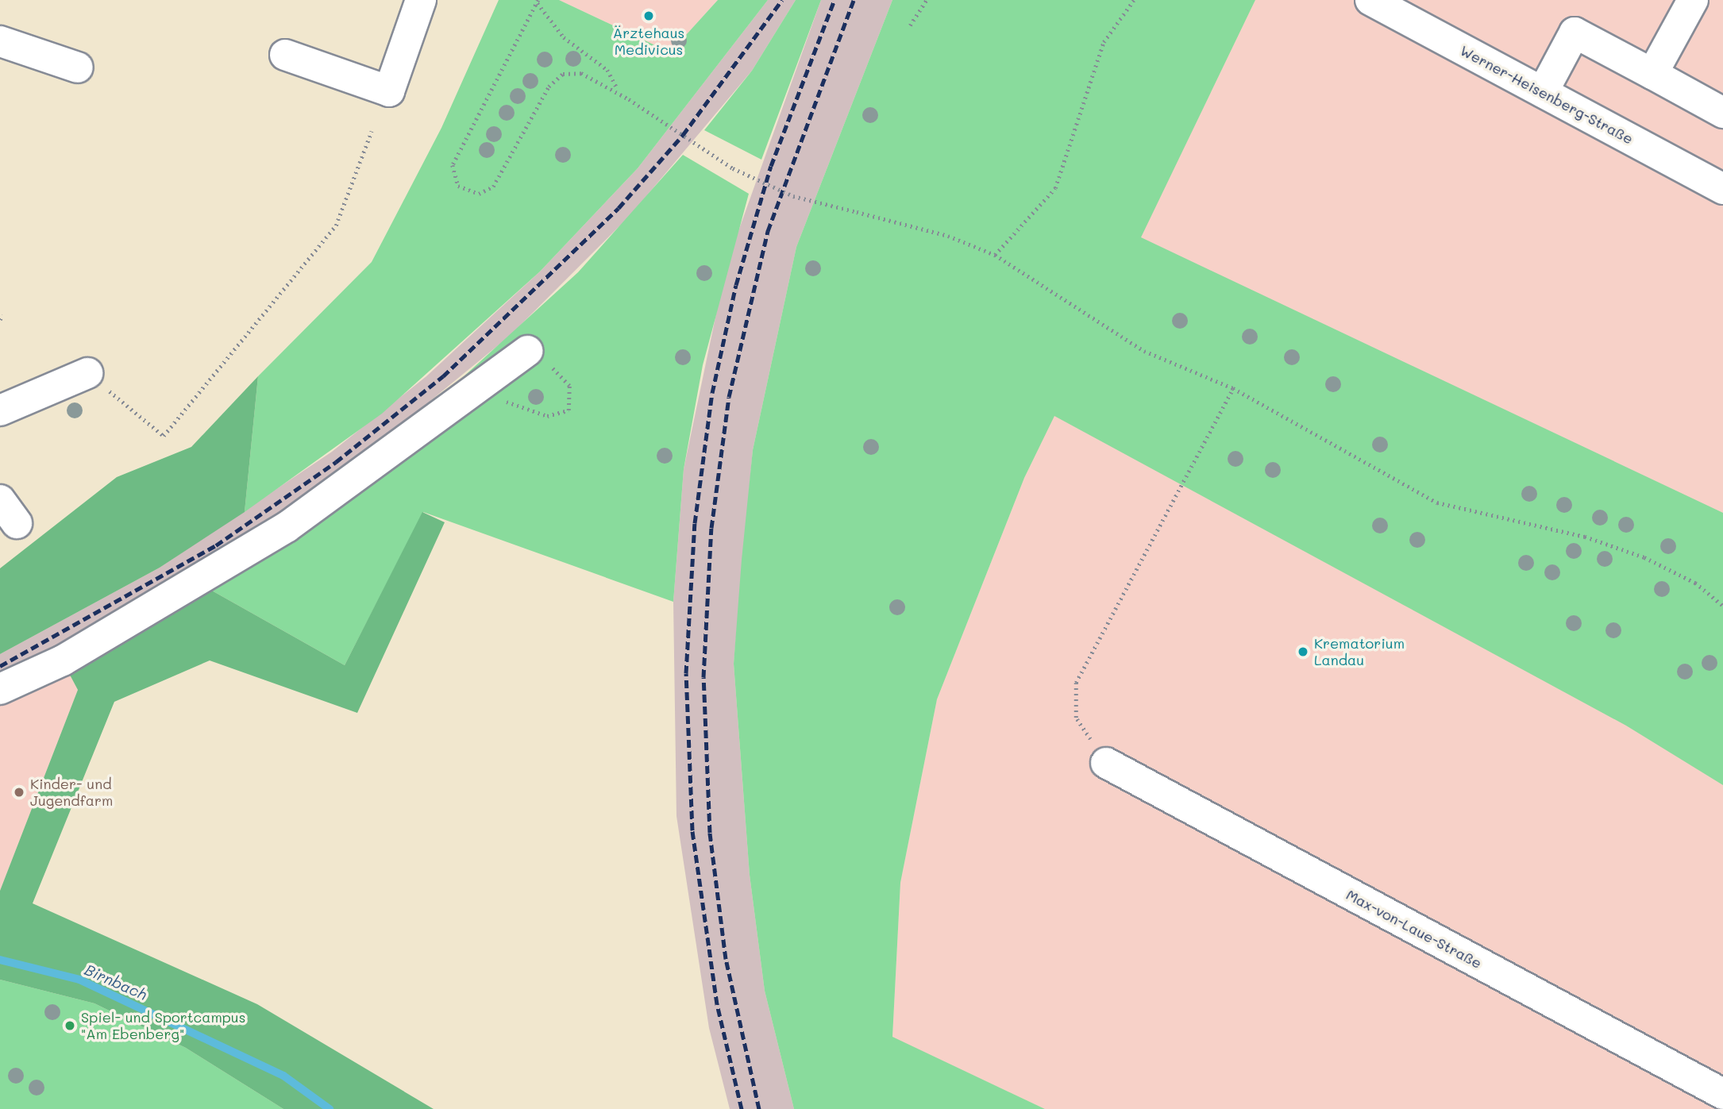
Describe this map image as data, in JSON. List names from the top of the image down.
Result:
{
  "streets": {
    "street": ["Werner-Heisenberg-Straße", "Max-von-Laue-Straße"]
  },
  "water": ["Birnbach"],
  "places": [
    "Ärztehaus Medivicus",
    "Krematorium Landau",
    "Kinder- und Jugendfarm",
    "Spiel- und Sportcampus \"Am Ebenberg\""
  ]
}
